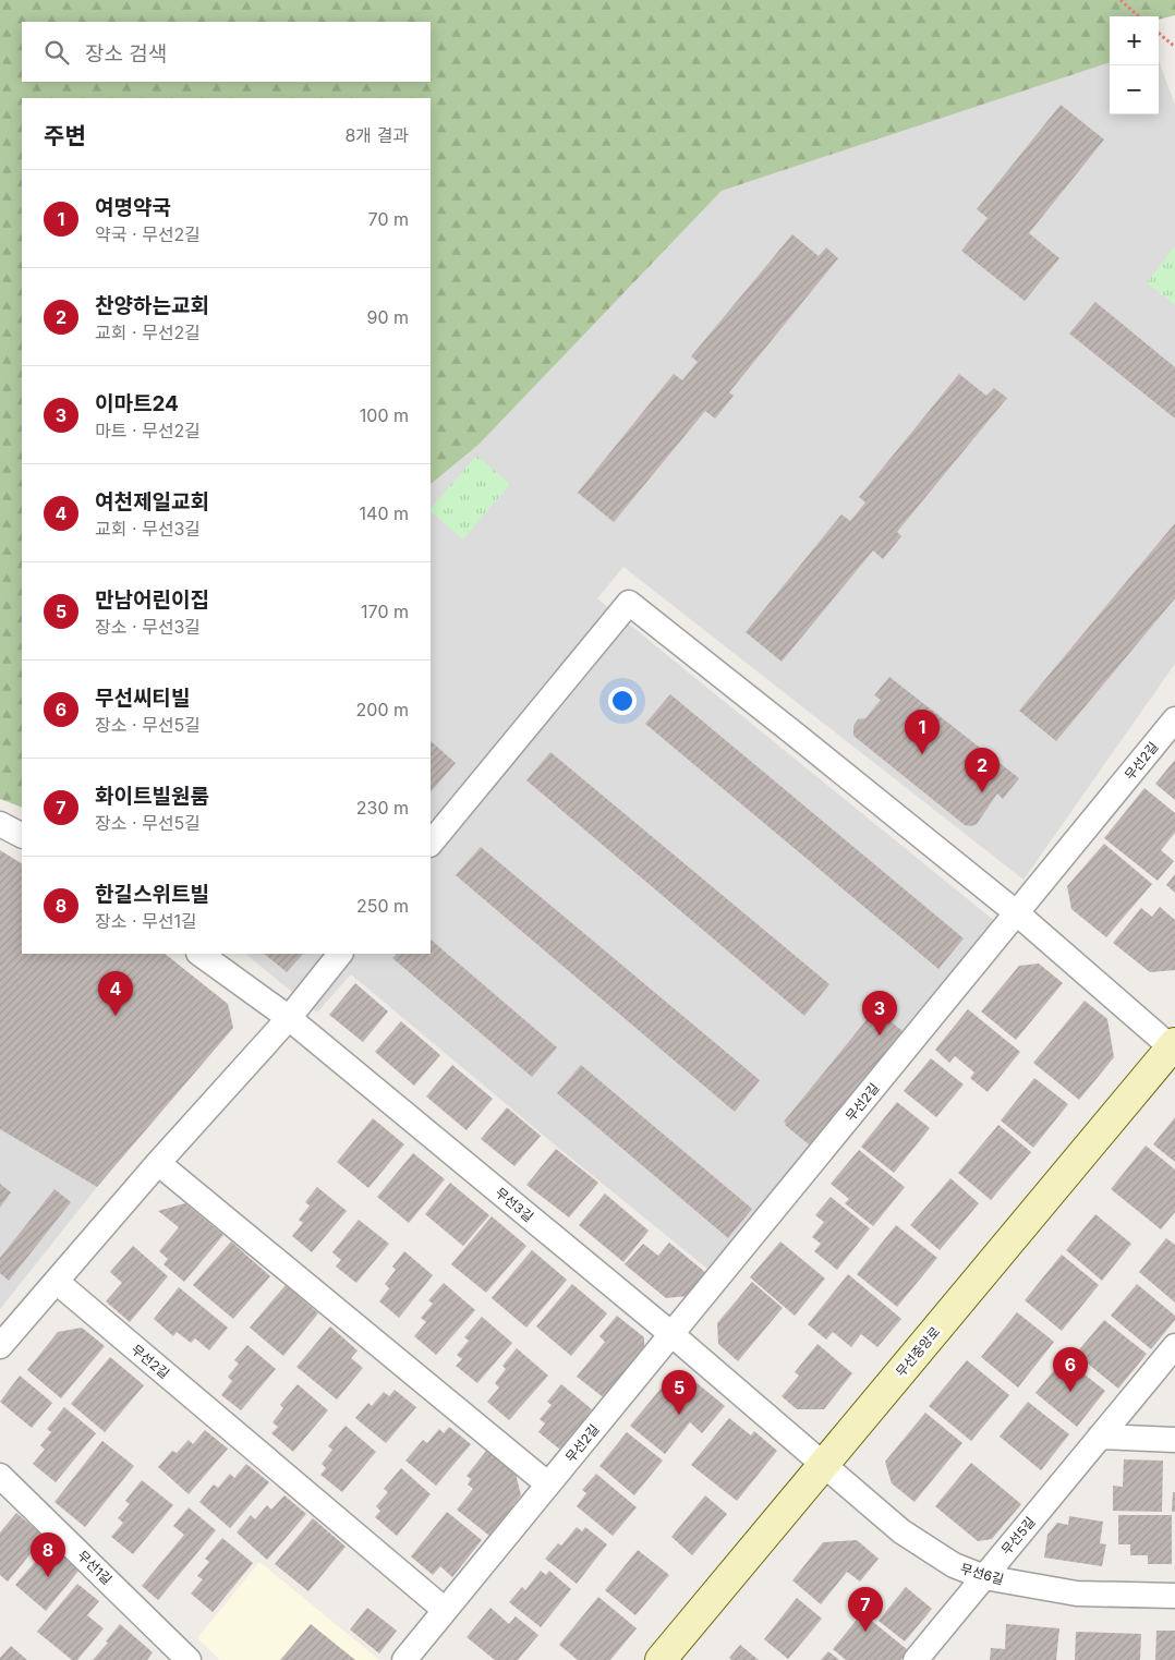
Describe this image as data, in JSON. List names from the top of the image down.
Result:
{
  "streets": {
    "street": [
      "무선2길",
      "무선3길",
      "무선중앙로",
      "무선5길",
      "무선1길",
      "무선6길"
    ]
  },
  "crossings": [
    ["무선2길", "무선3길"],
    ["무선3길", "무선중앙로"],
    ["무선3길", "무선6길"],
    ["무선중앙로", "무선6길"],
    ["무선5길", "무선6길"]
  ],
  "page": {
    "map_buttons": ["+", "−"],
    "search": "장소 검색",
    "heading": ["주변", "8개 결과"],
    "list": [
      {
        "mark": "1",
        "name": "여명약국",
        "note": "약국 · 무선2길",
        "value": "70 m"
      },
      {
        "mark": "2",
        "name": "찬양하는교회",
        "note": "교회 · 무선2길",
        "value": "90 m"
      },
      {
        "mark": "3",
        "name": "이마트24",
        "note": "마트 · 무선2길",
        "value": "100 m"
      },
      {
        "mark": "4",
        "name": "여천제일교회",
        "note": "교회 · 무선3길",
        "value": "140 m"
      },
      {
        "mark": "5",
        "name": "만남어린이집",
        "note": "장소 · 무선3길",
        "value": "170 m"
      },
      {
        "mark": "6",
        "name": "무선씨티빌",
        "note": "장소 · 무선5길",
        "value": "200 m"
      },
      {
        "mark": "7",
        "name": "화이트빌원룸",
        "note": "장소 · 무선5길",
        "value": "230 m"
      },
      {
        "mark": "8",
        "name": "한길스위트빌",
        "note": "장소 · 무선1길",
        "value": "250 m"
      }
    ],
    "pins": [
      "1",
      "2",
      "4",
      "3",
      "6",
      "5",
      "8",
      "7"
    ]
  }
}
